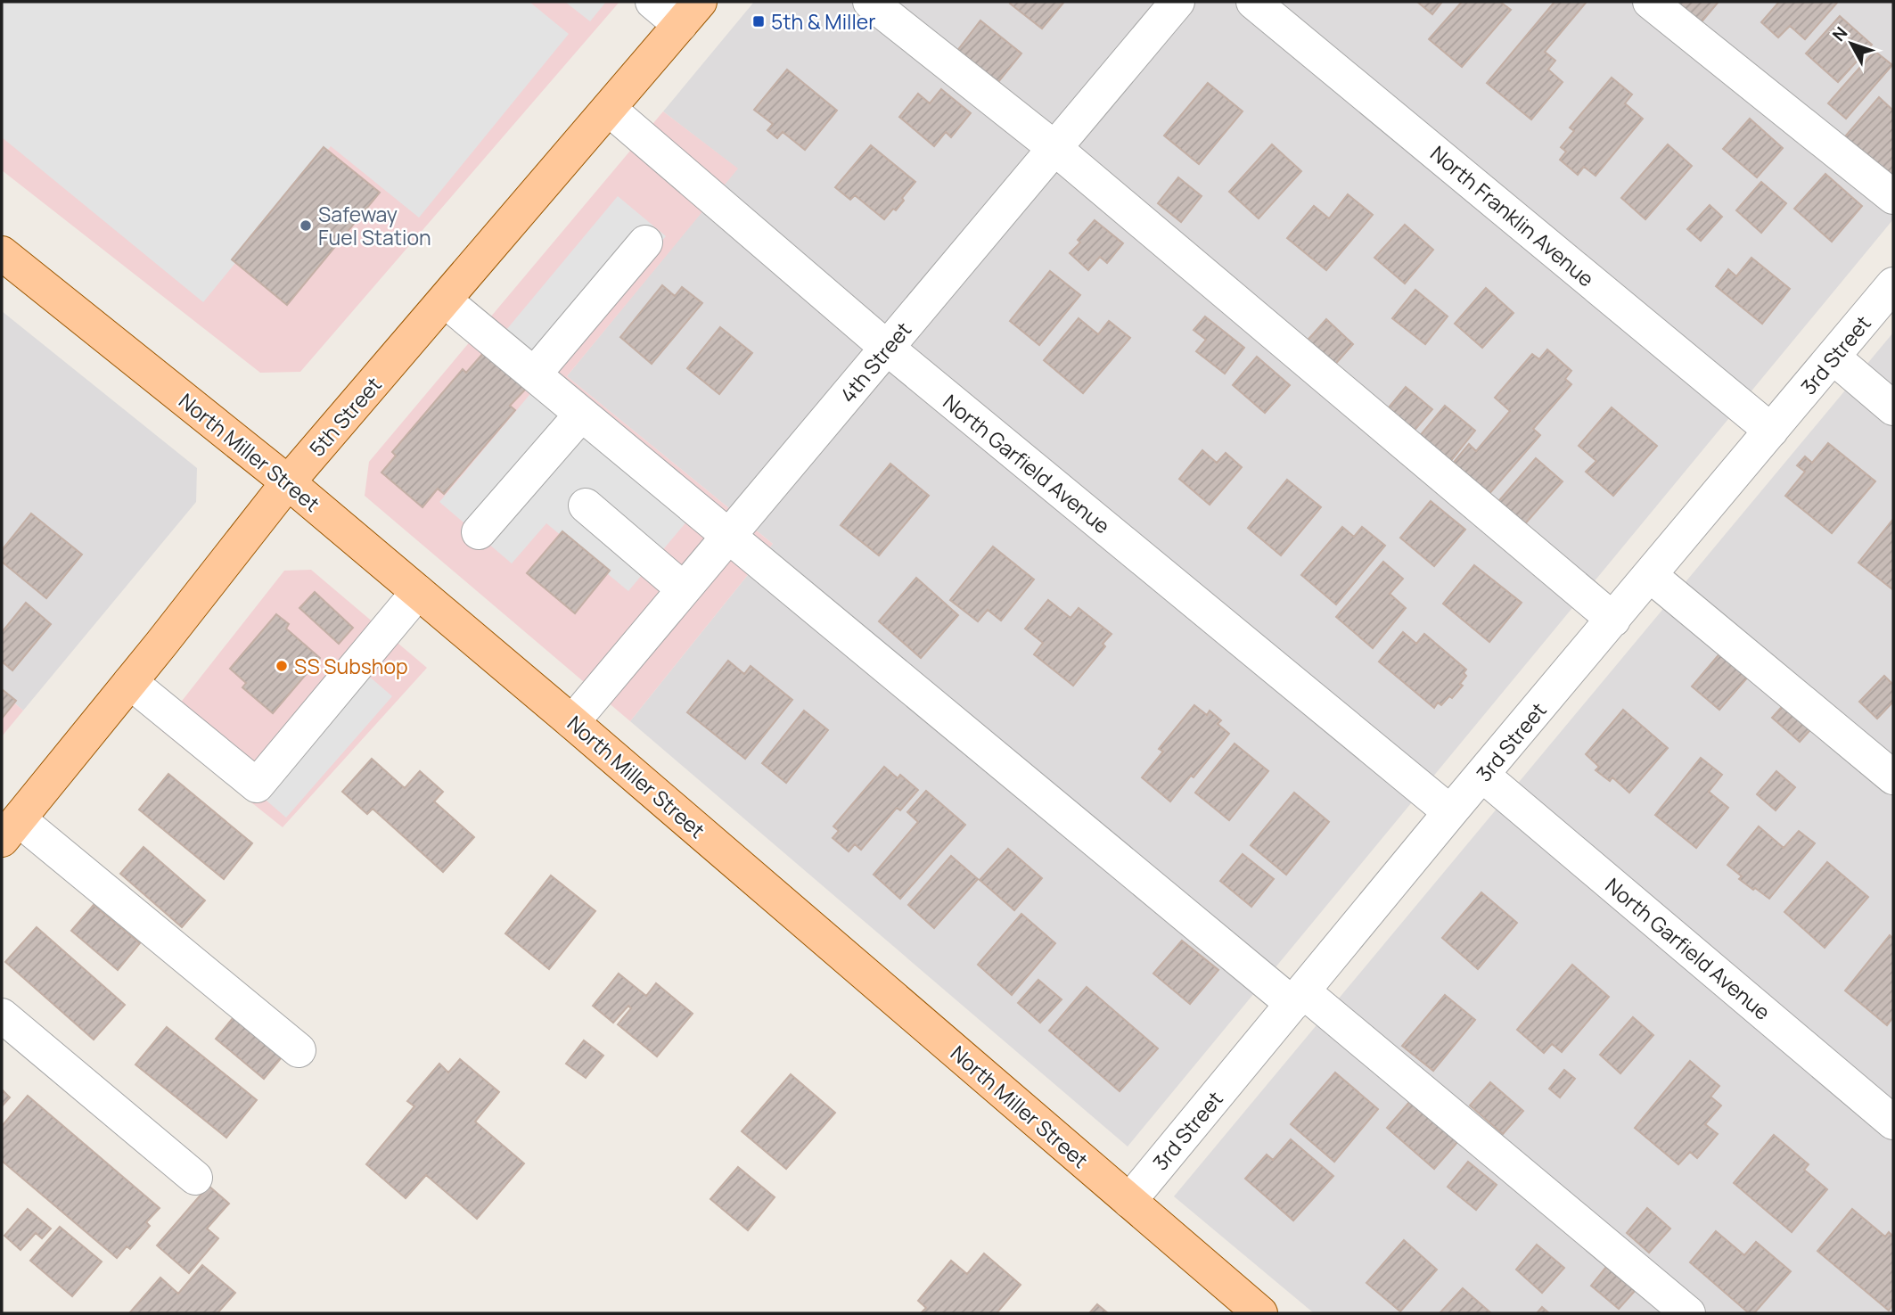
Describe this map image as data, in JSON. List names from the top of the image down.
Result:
{
  "streets": {
    "main road": ["5th Street", "North Miller Street"],
    "street": [
      "North Franklin Avenue",
      "3rd Street",
      "4th Street",
      "North Garfield Avenue"
    ]
  },
  "crossings": [
    ["North Franklin Avenue", "3rd Street"],
    ["3rd Street", "North Miller Street"],
    ["3rd Street", "North Garfield Avenue"],
    ["4th Street", "North Miller Street"],
    ["4th Street", "North Garfield Avenue"],
    ["5th Street", "North Miller Street"],
    ["5th Street", "North Garfield Avenue"]
  ],
  "places": {
    "transit": ["5th & Miller"],
    "other": ["Safeway Fuel Station", "SS Subshop"]
  },
  "north": "top left"
}
